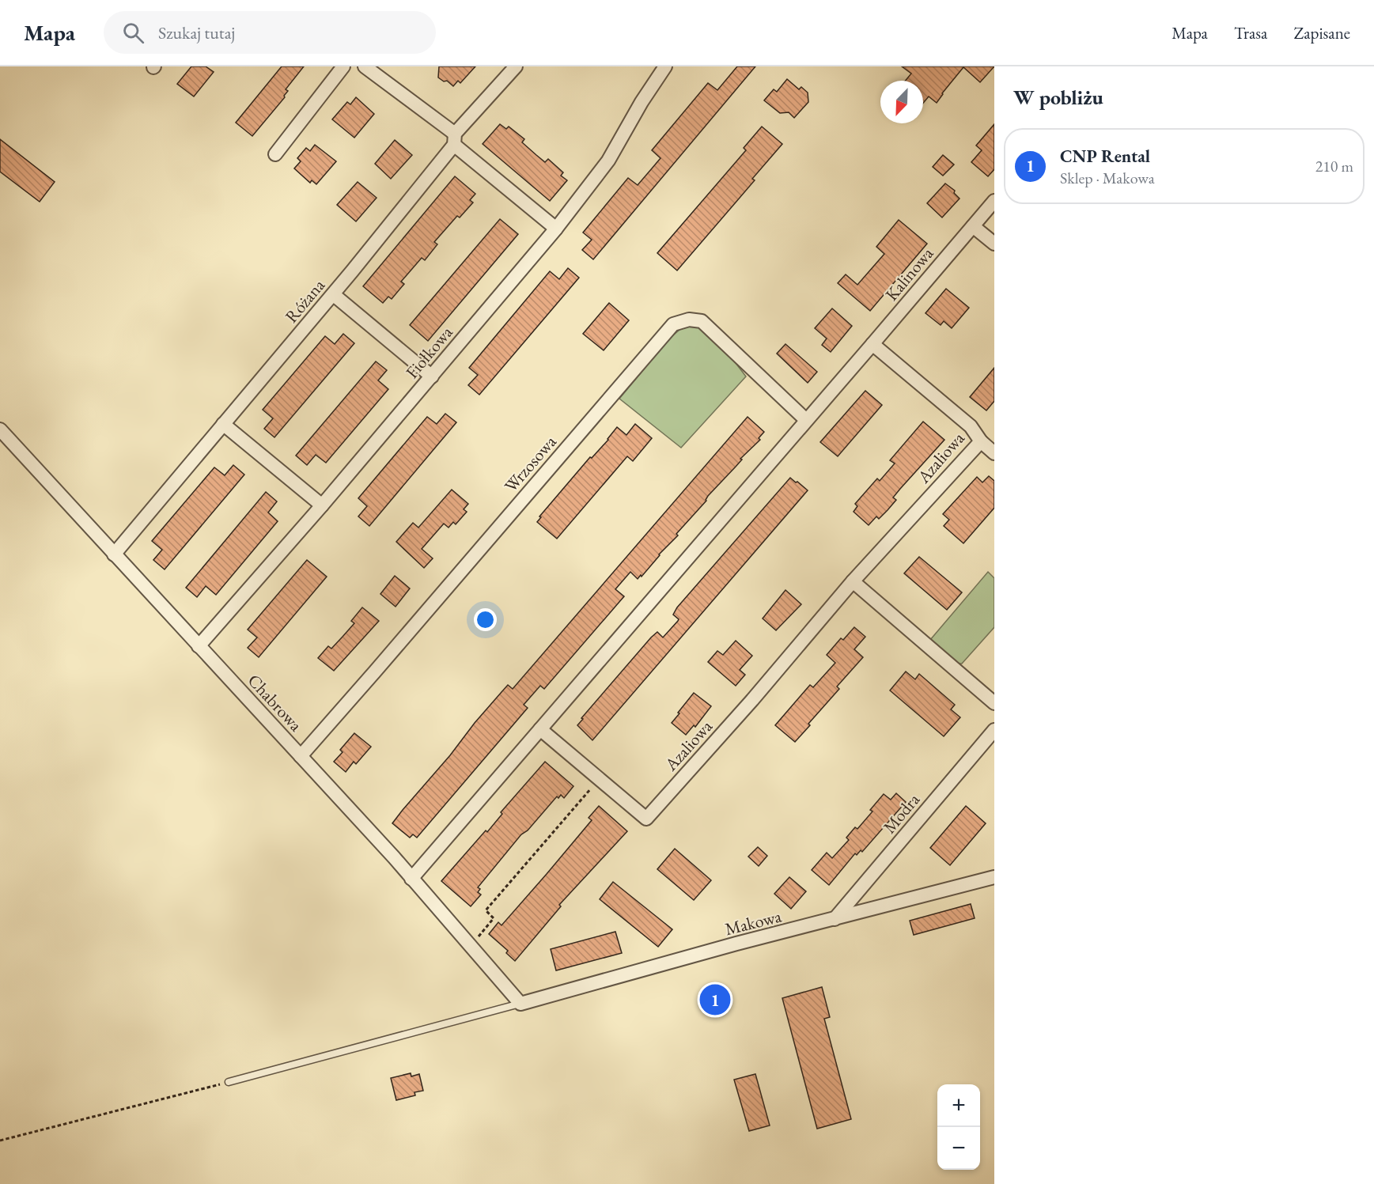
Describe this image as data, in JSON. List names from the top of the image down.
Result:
{
  "streets": {
    "street": [
      "Kalinowa",
      "Różana",
      "Fiołkowa",
      "Azaliowa",
      "Wrzosowa",
      "Chabrowa",
      "Modra",
      "Makowa"
    ]
  },
  "crossings": [
    ["Kalinowa", "Azaliowa"],
    ["Różana", "Chabrowa"],
    ["Fiołkowa", "Chabrowa"],
    ["Wrzosowa", "Chabrowa"],
    ["Chabrowa", "Makowa"],
    ["Modra", "Makowa"]
  ],
  "north": "bottom left",
  "page": {
    "header": "Mapa",
    "search": "Szukaj tutaj",
    "nav": ["Mapa", "Trasa", "Zapisane"],
    "heading": "W pobliżu",
    "list": [
      {
        "mark": "1",
        "name": "CNP Rental",
        "note": "Sklep · Makowa",
        "value": "210 m"
      }
    ],
    "pins": "1",
    "map_buttons": ["+", "−"]
  }
}
